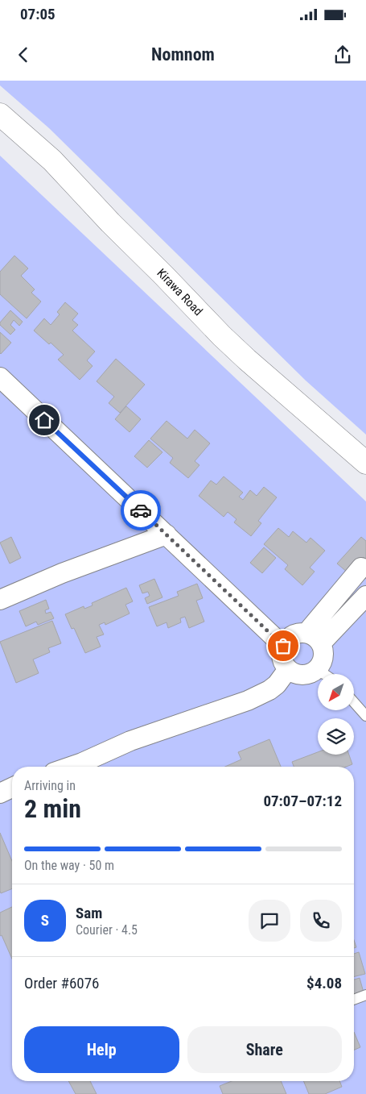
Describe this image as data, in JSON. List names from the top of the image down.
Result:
{
  "streets": {
    "main road": ["Kirawa Road"]
  },
  "north": "bottom left",
  "page": {
    "status": "07:05",
    "header": "Nomnom",
    "heading": ["2 min", "Arriving in", "07:07–07:12"],
    "panel": [
      "Sam",
      "Courier · 4.5",
      "Order #6076",
      "$4.08"
    ],
    "bar": "On the way · 50 m",
    "round": "S",
    "buttons": ["Help", "Share"]
  }
}
